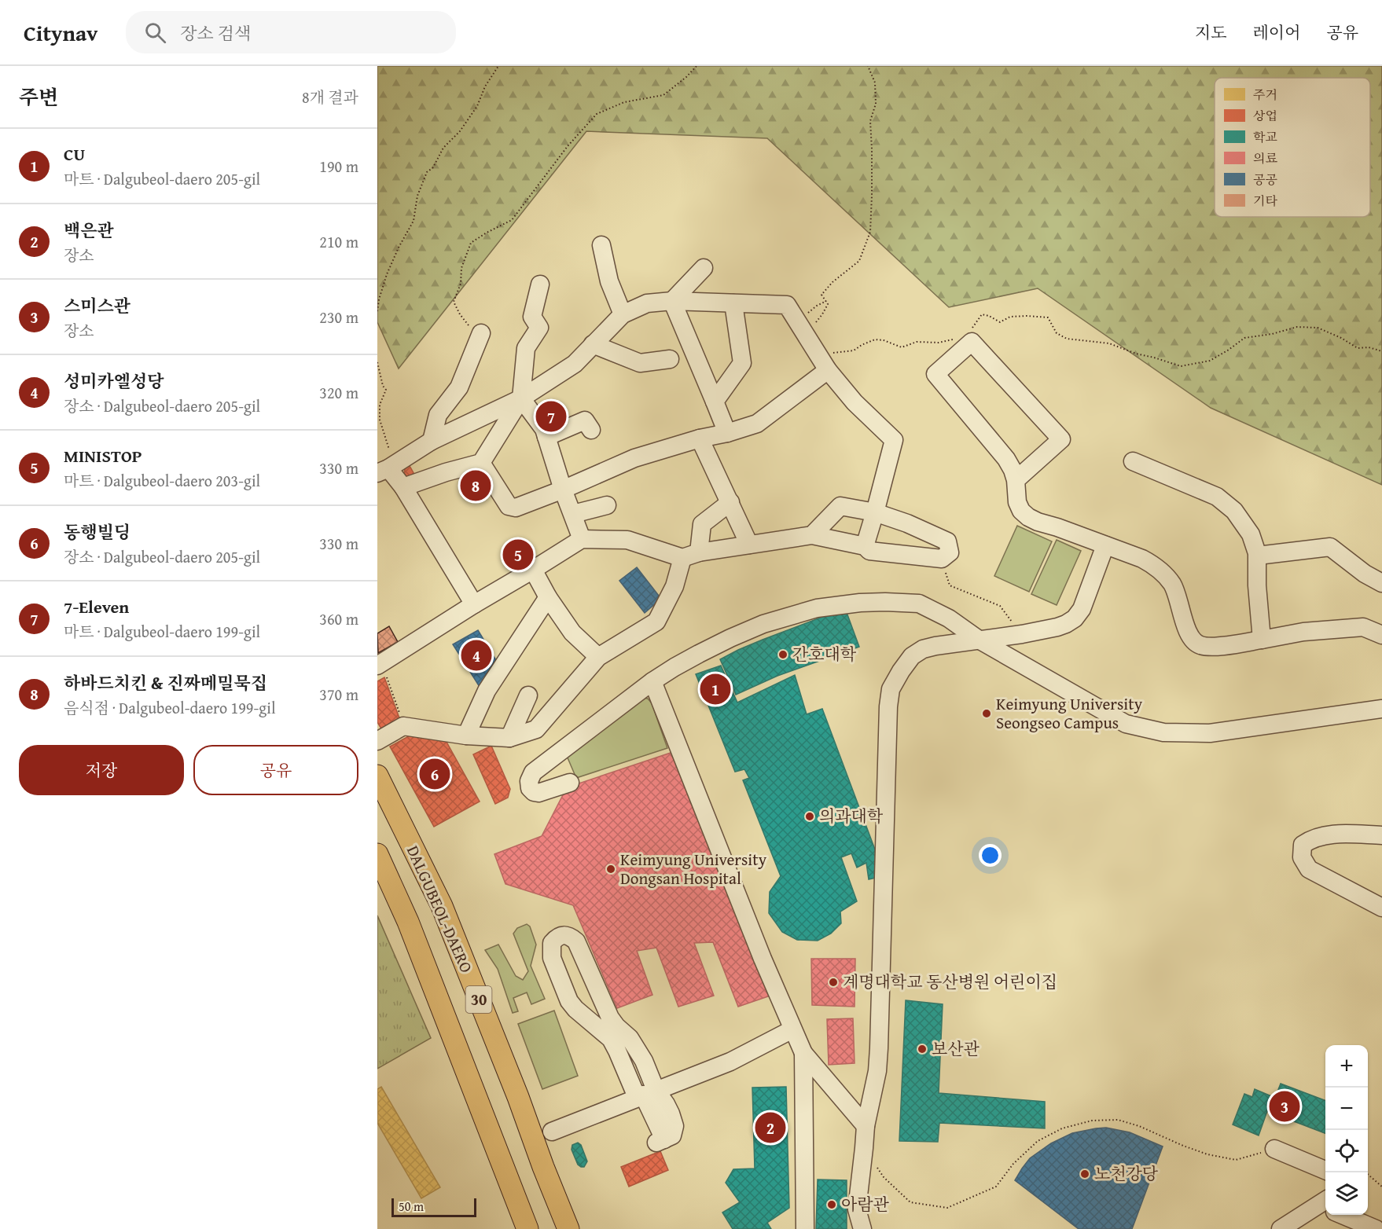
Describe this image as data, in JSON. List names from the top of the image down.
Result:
{
  "streets": {
    "main road": ["DALGUBEOL-DAERO", "30"]
  },
  "places": [
    "간호대학",
    "Keimyung University Seongseo Campus",
    "의과대학",
    "Keimyung University Dongsan Hospital",
    "계명대학교 동산병원 어린이집",
    "보산관",
    "노천강당",
    "아람관"
  ],
  "legend": [
    "주거",
    "상업",
    "학교",
    "의료",
    "공공",
    "기타"
  ],
  "scale_bar": "50 m",
  "page": {
    "header": "Citynav",
    "search": "장소 검색",
    "nav": ["지도", "레이어", "공유"],
    "heading": ["주변", "8개 결과"],
    "list": [
      {
        "mark": "1",
        "name": "CU",
        "note": "마트 · Dalgubeol-daero 205-gil",
        "value": "190 m"
      },
      {
        "mark": "2",
        "name": "백은관",
        "note": "장소",
        "value": "210 m"
      },
      {
        "mark": "3",
        "name": "스미스관",
        "note": "장소",
        "value": "230 m"
      },
      {
        "mark": "4",
        "name": "성미카엘성당",
        "note": "장소 · Dalgubeol-daero 205-gil",
        "value": "320 m"
      },
      {
        "mark": "5",
        "name": "MINISTOP",
        "note": "마트 · Dalgubeol-daero 203-gil",
        "value": "330 m"
      },
      {
        "mark": "6",
        "name": "동행빌딩",
        "note": "장소 · Dalgubeol-daero 205-gil",
        "value": "330 m"
      },
      {
        "mark": "7",
        "name": "7-Eleven",
        "note": "마트 · Dalgubeol-daero 199-gil",
        "value": "360 m"
      },
      {
        "mark": "8",
        "name": "하바드치킨 & 진짜메밀묵집",
        "note": "음식점 · Dalgubeol-daero 199-gil",
        "value": "370 m"
      }
    ],
    "pins": [
      "7",
      "8",
      "5",
      "4",
      "1",
      "6",
      "3",
      "2"
    ],
    "buttons": ["저장", "공유"],
    "map_buttons": ["+", "−"],
    "scale": "50 m"
  }
}
